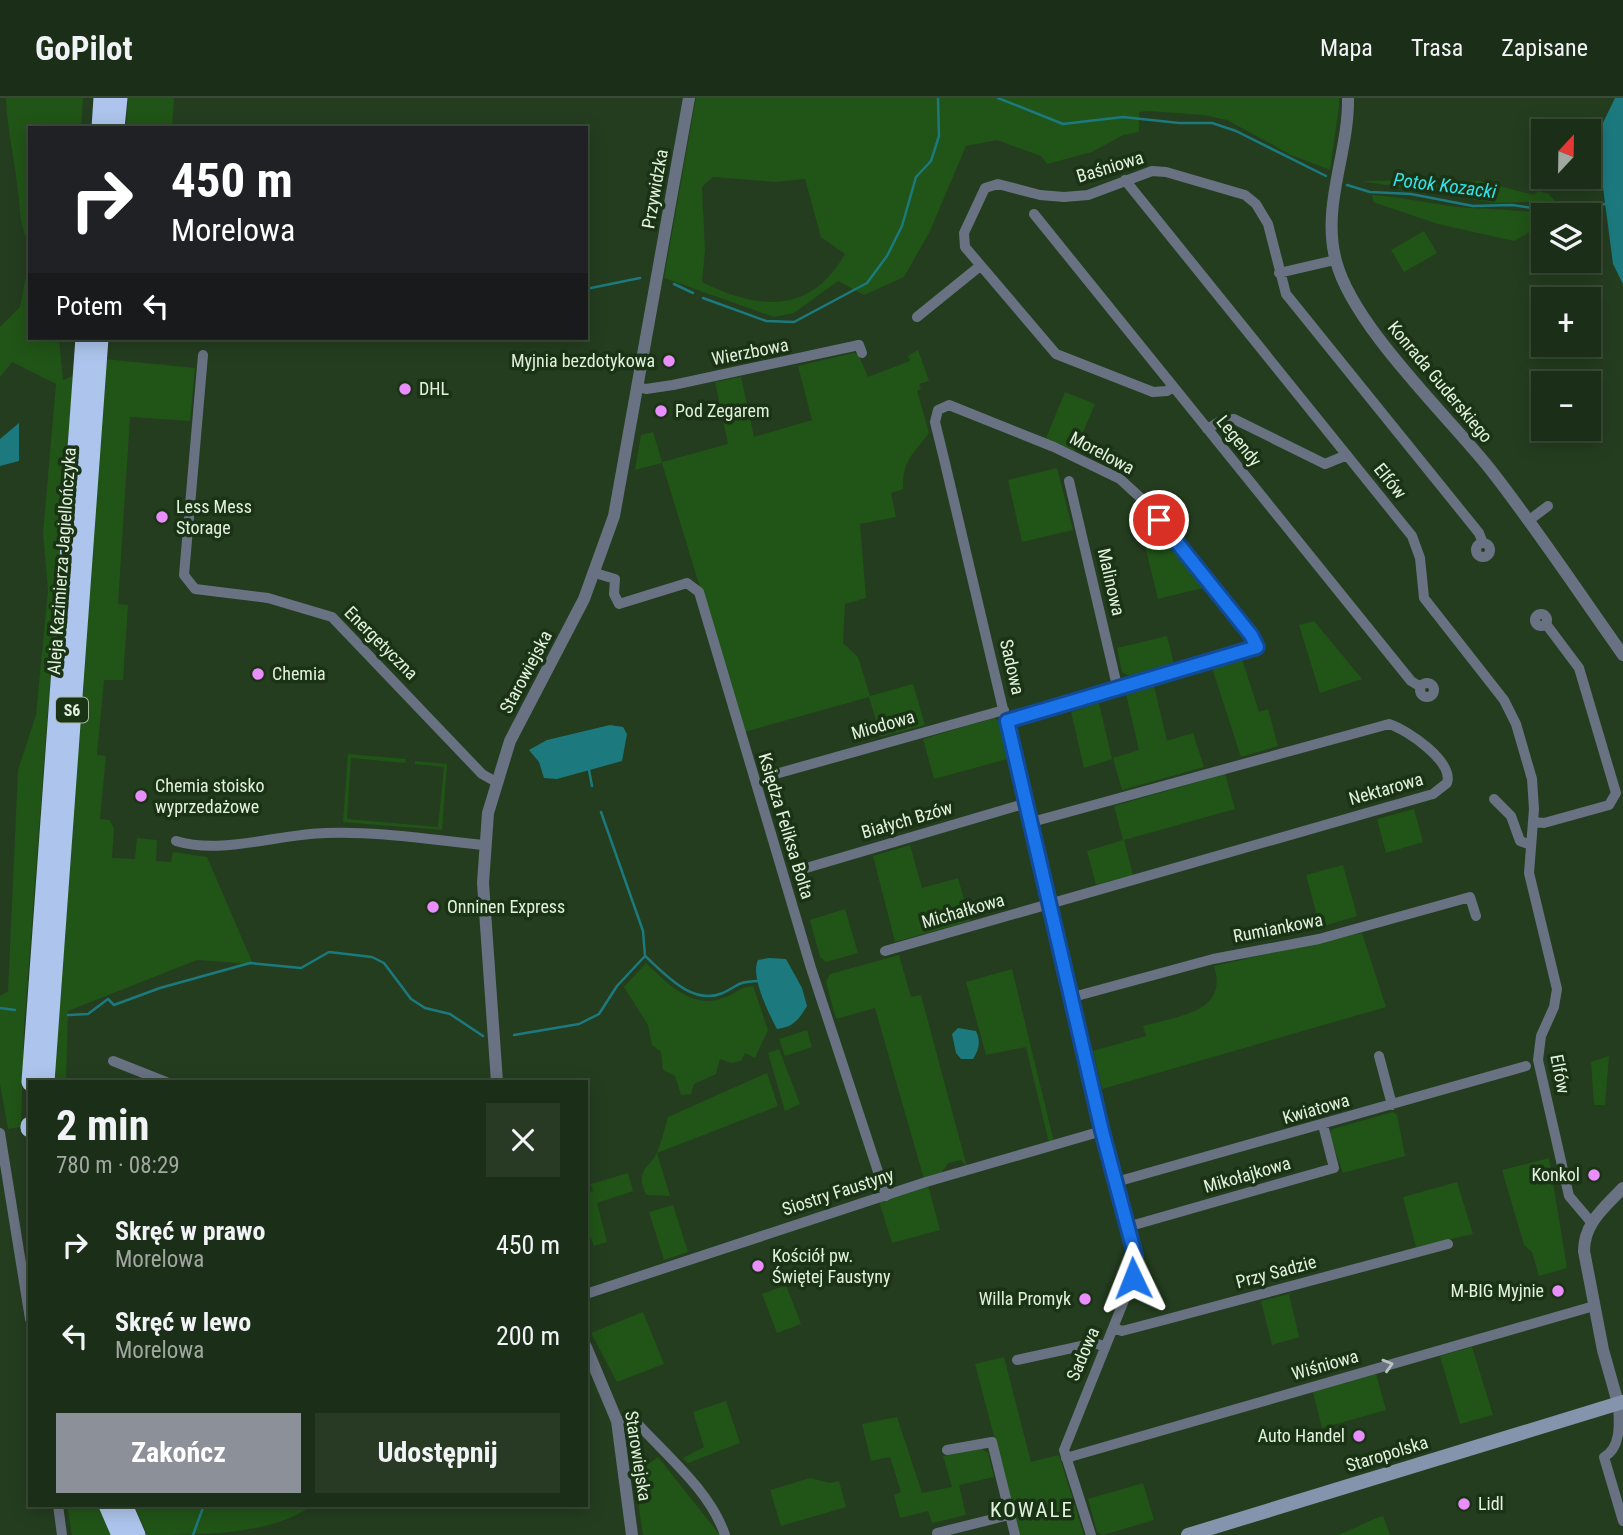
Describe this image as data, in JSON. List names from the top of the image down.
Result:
{
  "streets": {
    "highway": ["Aleja Kazimierza Jagiellończyka", "S6"],
    "main road": ["Staropolska"],
    "street": [
      "Baśniowa",
      "Przywidzka",
      "Wierzbowa",
      "Konrada Guderskiego",
      "Legendy",
      "Morelowa",
      "Elfów",
      "Malinowa",
      "Energetyczna",
      "Sadowa",
      "Starowiejska",
      "Miodowa",
      "Nektarowa",
      "Białych Bzów",
      "Księdza Feliksa Bolta",
      "Michałkowa",
      "Rumiankowa",
      "Kwiatowa",
      "Mikołajkowa",
      "Siostry Faustyny",
      "Przy Sadzie",
      "Wiśniowa"
    ]
  },
  "crossings": [
    ["Baśniowa", "Legendy"],
    ["Baśniowa", "Elfów"],
    ["Przywidzka", "Starowiejska"],
    ["Wierzbowa", "Starowiejska"],
    ["Morelowa", "Malinowa"],
    ["Morelowa", "Sadowa"],
    ["Morelowa", "Miodowa"],
    ["Energetyczna", "Starowiejska"],
    ["Sadowa", "Miodowa"],
    ["Sadowa", "Nektarowa"],
    ["Sadowa", "Białych Bzów"],
    ["Sadowa", "Michałkowa"],
    ["Sadowa", "Rumiankowa"],
    ["Sadowa", "Kwiatowa"],
    ["Sadowa", "Mikołajkowa"],
    ["Sadowa", "Siostry Faustyny"],
    ["Sadowa", "Przy Sadzie"],
    ["Sadowa", "Wiśniowa"],
    ["Starowiejska", "Księdza Feliksa Bolta"],
    ["Nektarowa", "Michałkowa"],
    ["Księdza Feliksa Bolta", "Siostry Faustyny"],
    ["Kwiatowa", "Mikołajkowa"]
  ],
  "one_way": ["Wiśniowa"],
  "districts": ["KOWALE"],
  "water": ["Potok Kozacki"],
  "places": [
    "Myjnia bezdotykowa",
    "DHL",
    "Pod Zegarem",
    "Less Mess Storage",
    "Chemia",
    "Chemia stoisko wyprzedażowe",
    "Onninen Express",
    "Konkol",
    "Kościół pw. Świętej Faustyny",
    "M-BIG Myjnie",
    "Willa Promyk",
    "Auto Handel",
    "Lidl"
  ],
  "north": "top",
  "page": {
    "header": "GoPilot",
    "nav": ["Mapa", "Trasa", "Zapisane"],
    "map_buttons": ["+", "−"],
    "turn": ["450 m", "Morelowa"],
    "then": "Potem",
    "heading": ["2 min", "780 m · 08:29"],
    "list": [
      {
        "name": "Skręć w prawo",
        "note": "Morelowa",
        "value": "450 m"
      },
      {
        "name": "Skręć w lewo",
        "note": "Morelowa",
        "value": "200 m"
      }
    ],
    "buttons": ["Zakończ", "Udostępnij"]
  }
}
